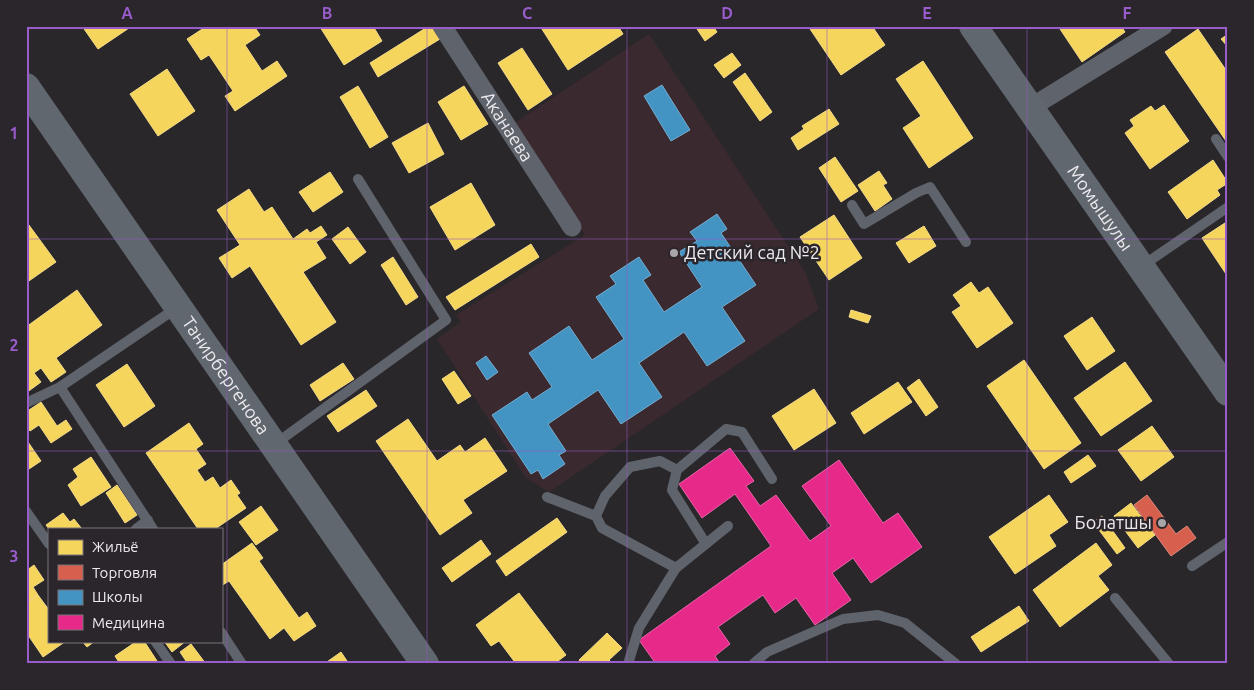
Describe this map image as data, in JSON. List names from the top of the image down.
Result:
{
  "streets": {
    "street": ["Аканаева", "Момышулы", "Танирбергенова"]
  },
  "places": ["Детский сад №2", "Болатшы"],
  "legend": [
    "Жильё",
    "Торговля",
    "Школы",
    "Медицина"
  ],
  "grid": {
    "columns": [
      "A",
      "B",
      "C",
      "D",
      "E",
      "F"
    ],
    "rows": ["1", "2", "3"]
  }
}
